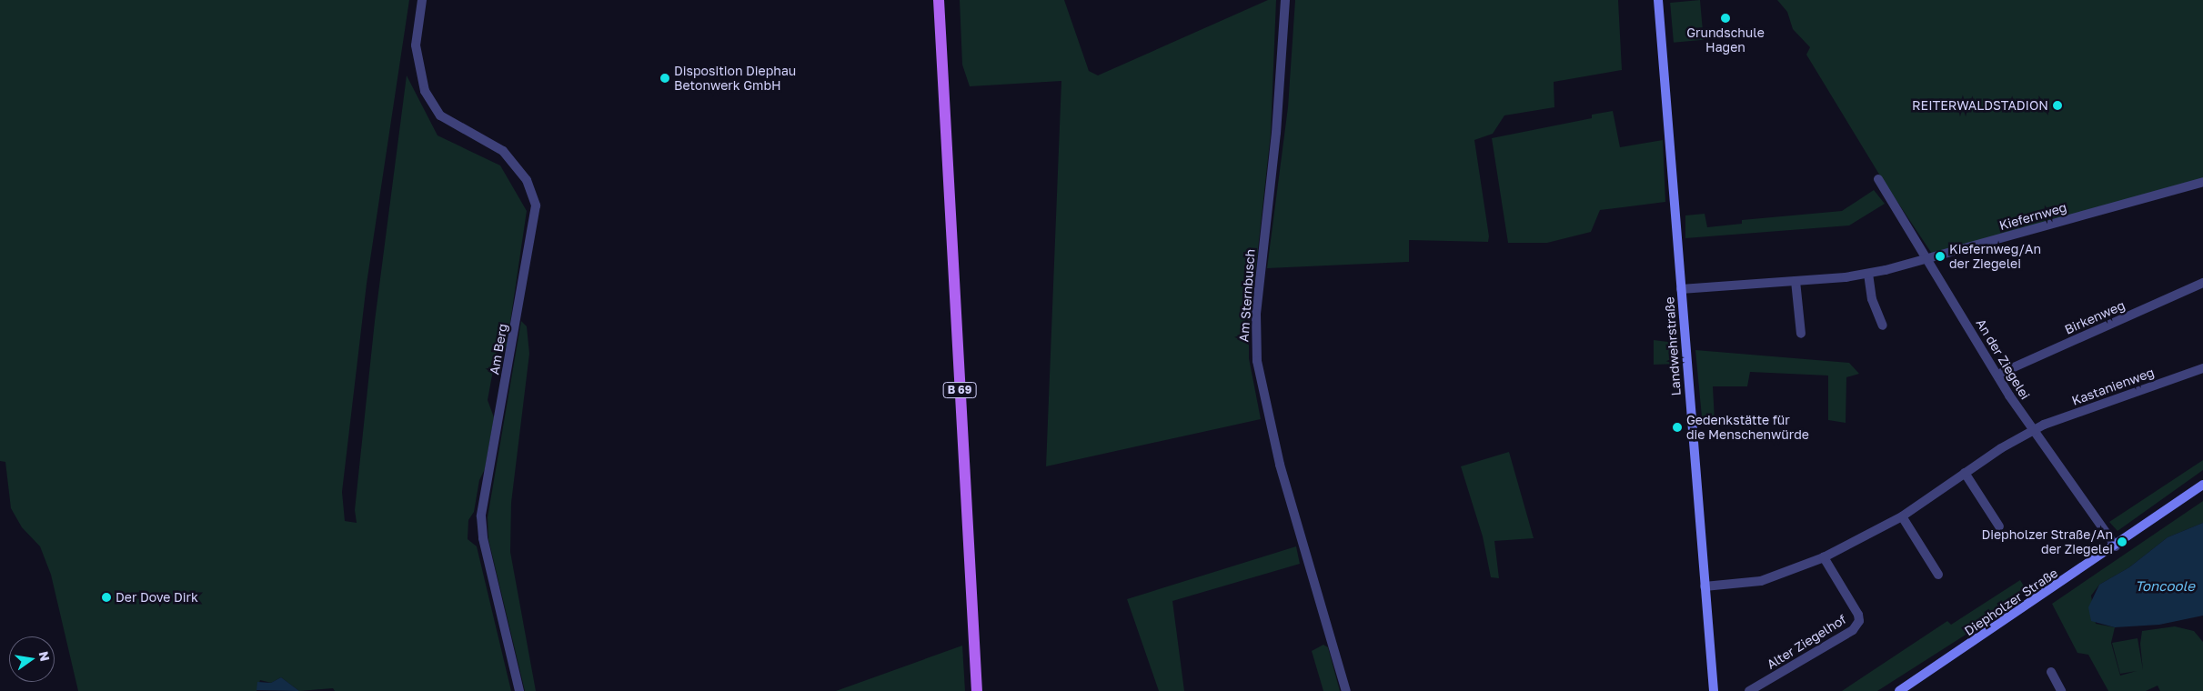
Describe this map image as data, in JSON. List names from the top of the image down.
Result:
{
  "streets": {
    "main road": ["B 69"],
    "street": [
      "Kiefernweg",
      "Am Sternbusch",
      "Birkenweg",
      "Landwehrstraße",
      "Am Berg",
      "An der Ziegelei",
      "Kastanienweg",
      "Diepholzer Straße",
      "Alter Ziegelhof"
    ]
  },
  "crossings": [
    ["Kiefernweg", "Landwehrstraße"],
    ["Kiefernweg", "An der Ziegelei"],
    ["Birkenweg", "An der Ziegelei"],
    ["An der Ziegelei", "Kastanienweg"],
    ["An der Ziegelei", "Diepholzer Straße"]
  ],
  "water": ["Toncoole"],
  "places": [
    "Grundschule Hagen",
    "Disposition Diephau Betonwerk GmbH",
    "REITERWALDSTADION",
    "Kiefernweg/An der Ziegelei",
    "Gedenkstätte für die Menschenwürde",
    "Diepholzer Straße/An der Ziegelei",
    "Der Dove Dirk"
  ],
  "north": "right"
}
